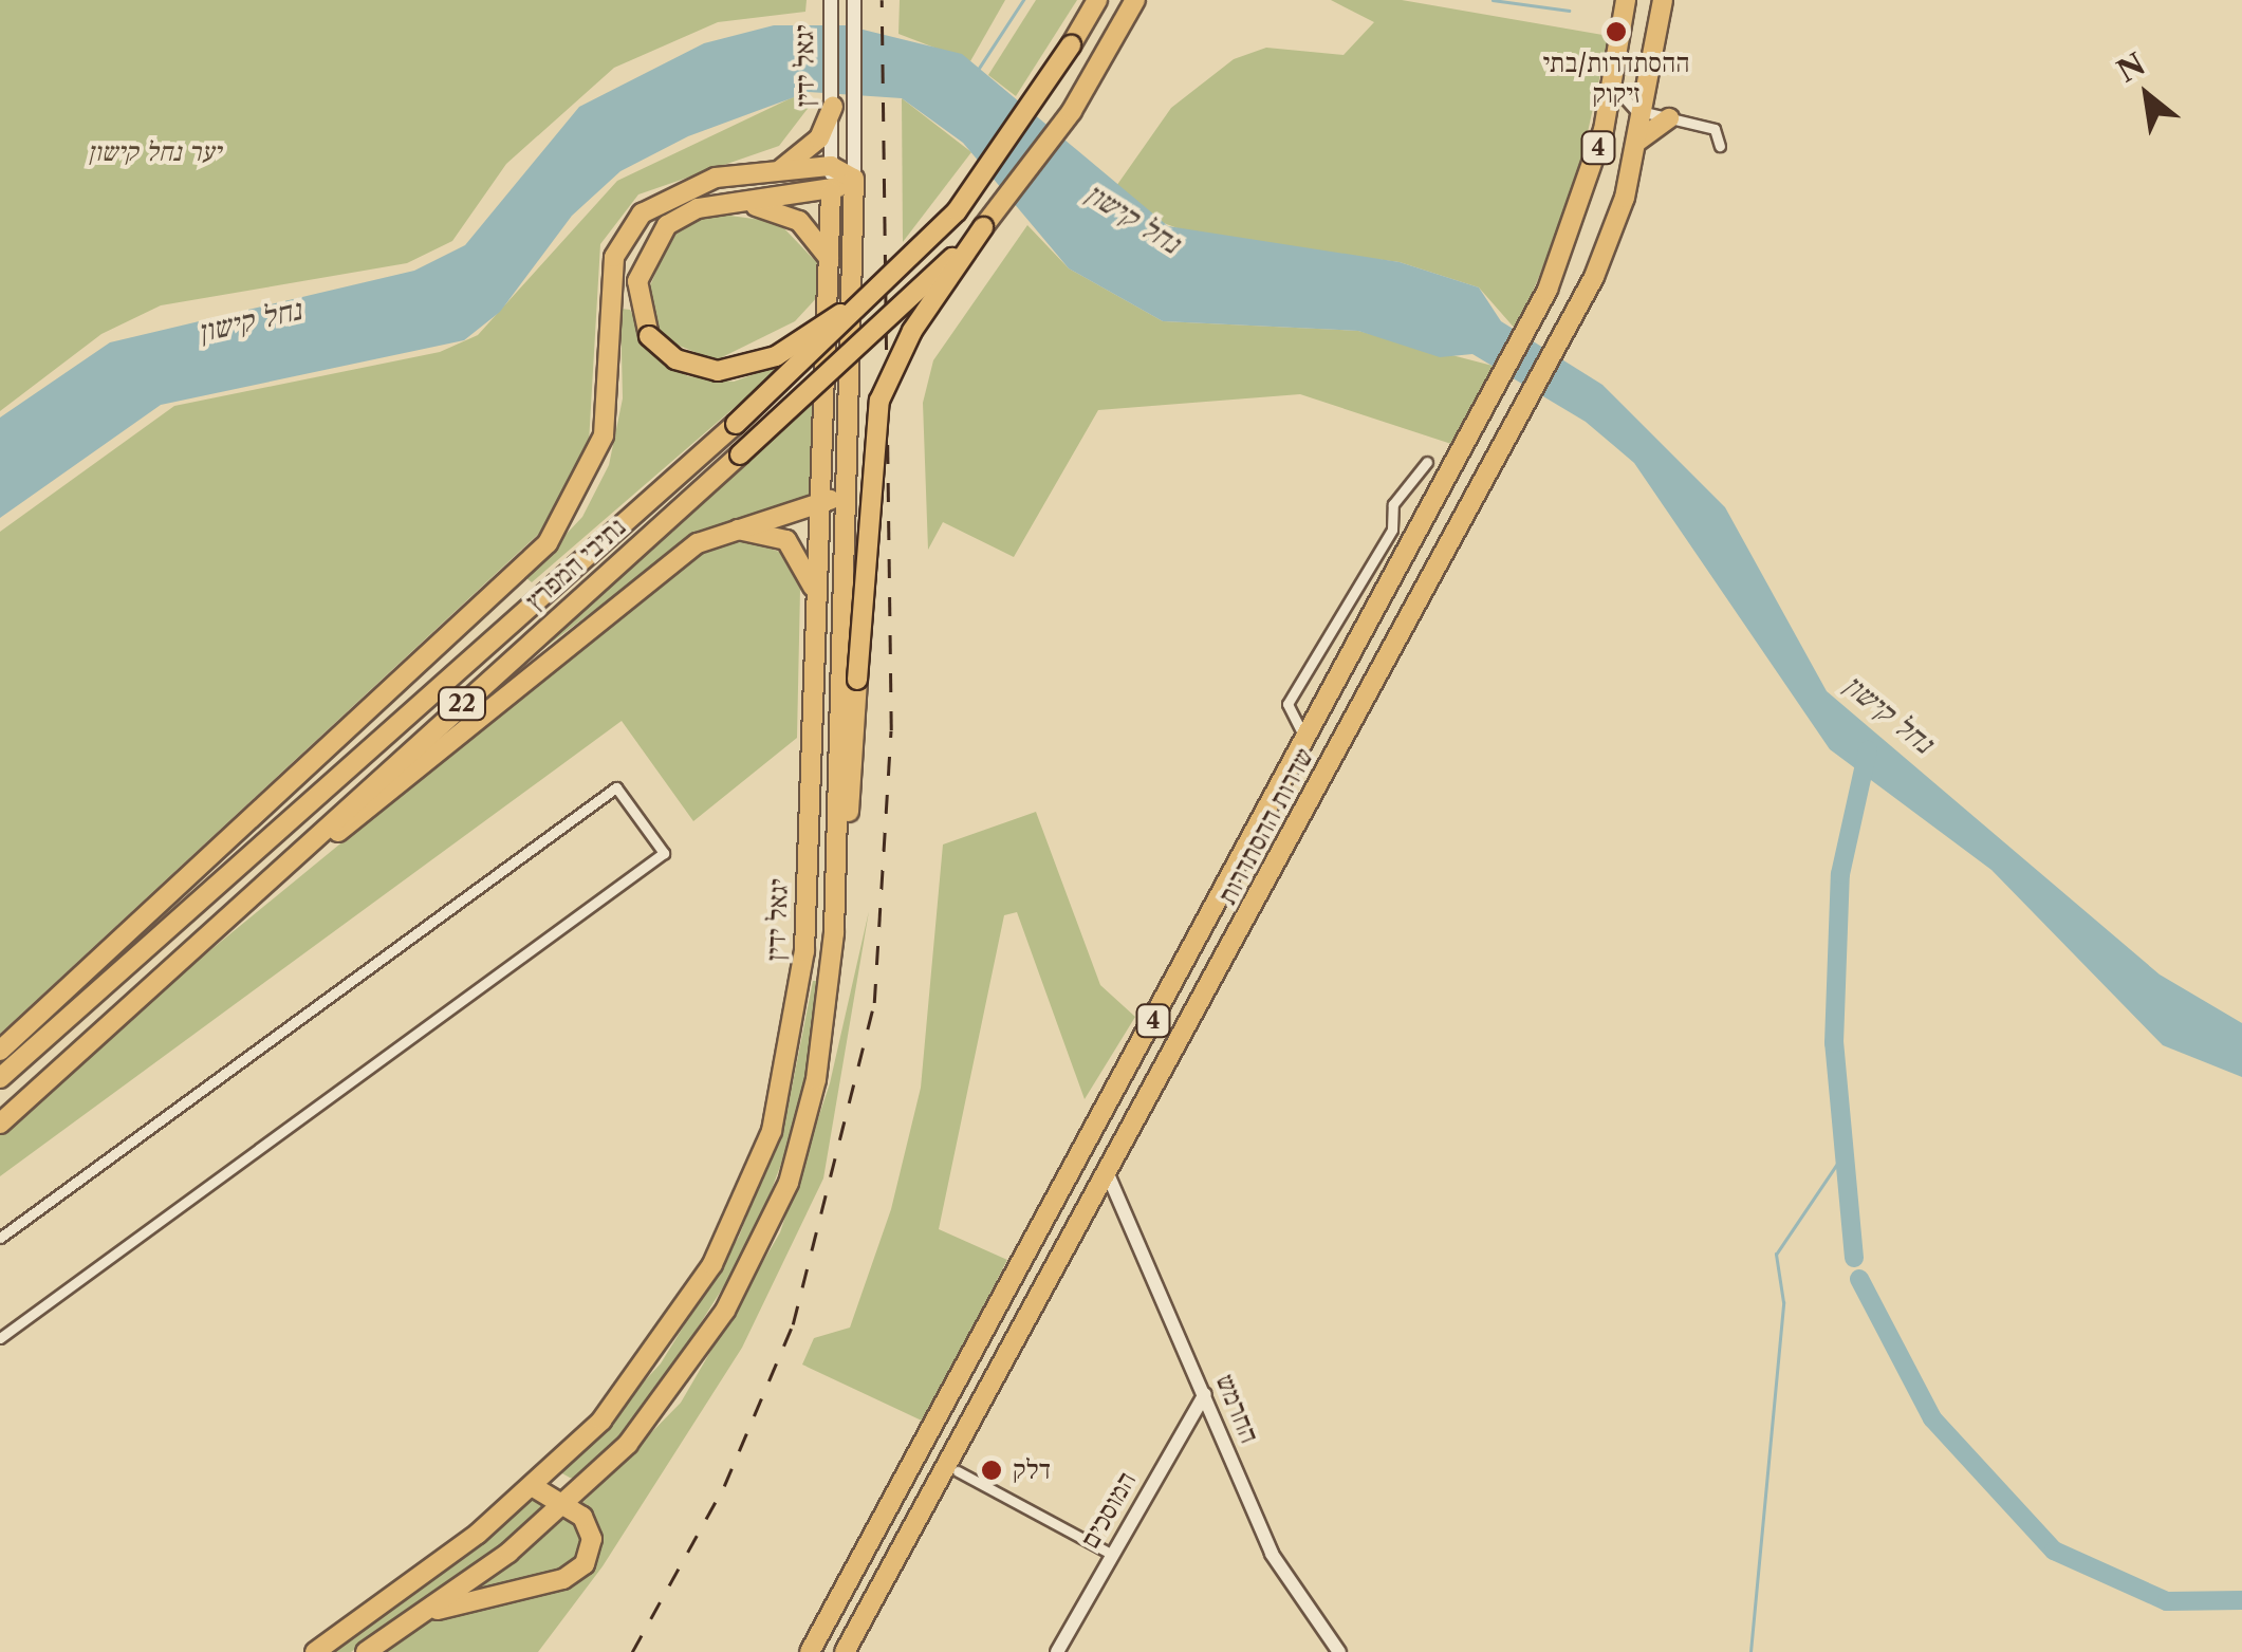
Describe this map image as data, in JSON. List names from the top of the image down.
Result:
{
  "streets": {
    "highway": [
      "יגאל ידין",
      "4",
      "נתיבי המפרץ",
      "22",
      "שדרות ההסתדרות"
    ],
    "street": ["החרמש", "המוסכים"]
  },
  "crossings": [
    ["שדרות ההסתדרות", "החרמש"],
    ["החרמש", "המוסכים"]
  ],
  "water": ["נחל קישון"],
  "parks": ["יער נחל קישון"],
  "places": ["ההסתדרות/בתי זיקוק", "דלק"],
  "north": "top left"
}
